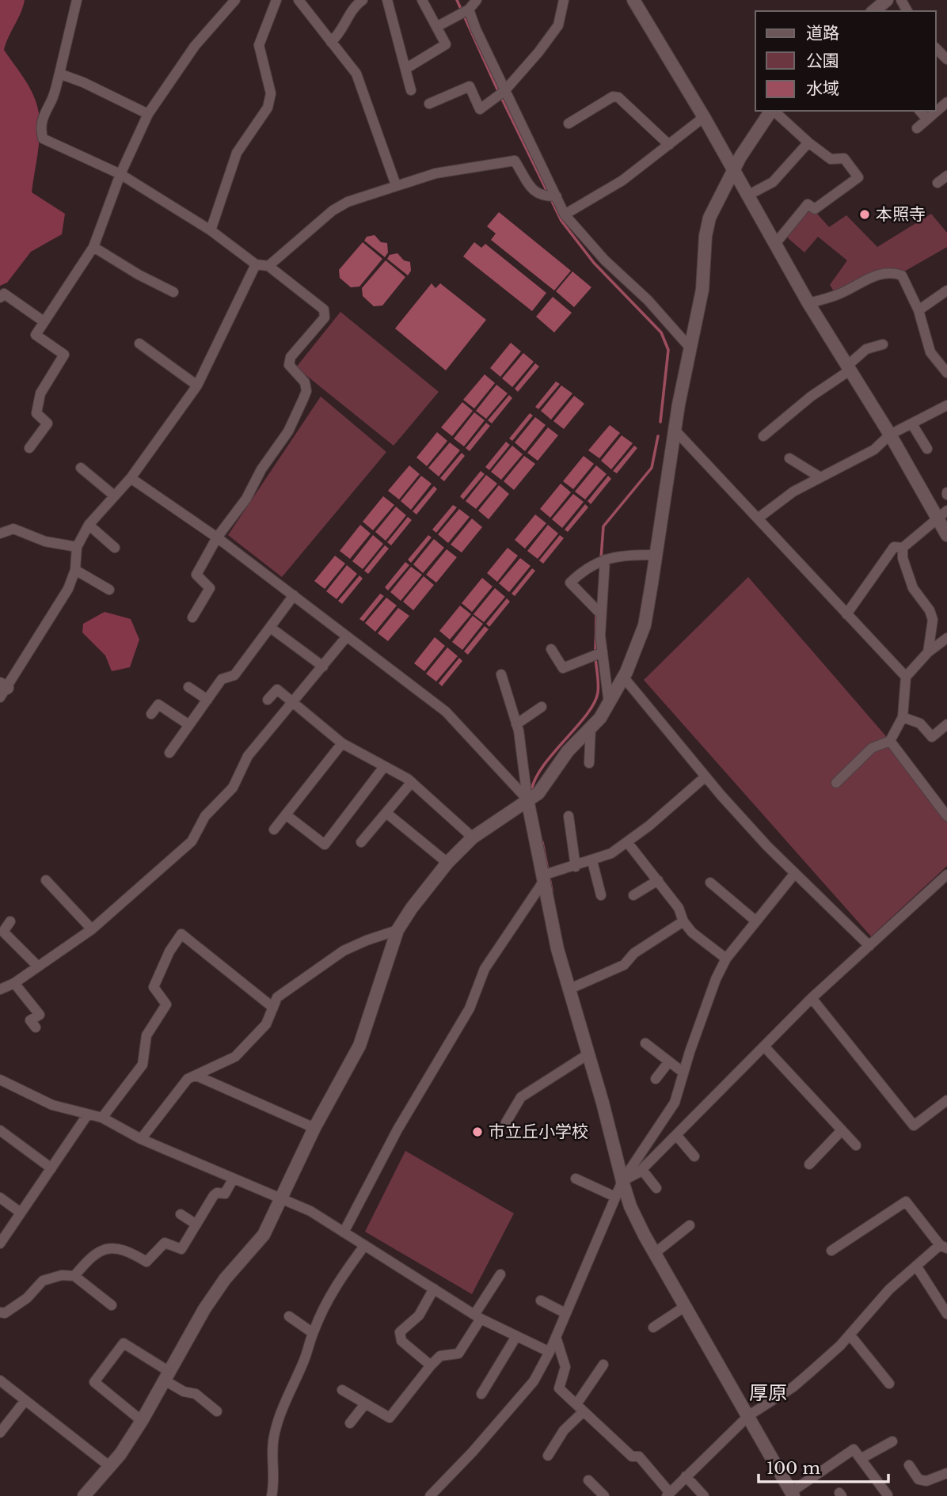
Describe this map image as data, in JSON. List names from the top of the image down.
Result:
{
  "districts": ["厚原"],
  "places": ["本照寺", "市立丘小学校"],
  "legend": ["道路", "公園", "水域"],
  "scale_bar": "100 m"
}
